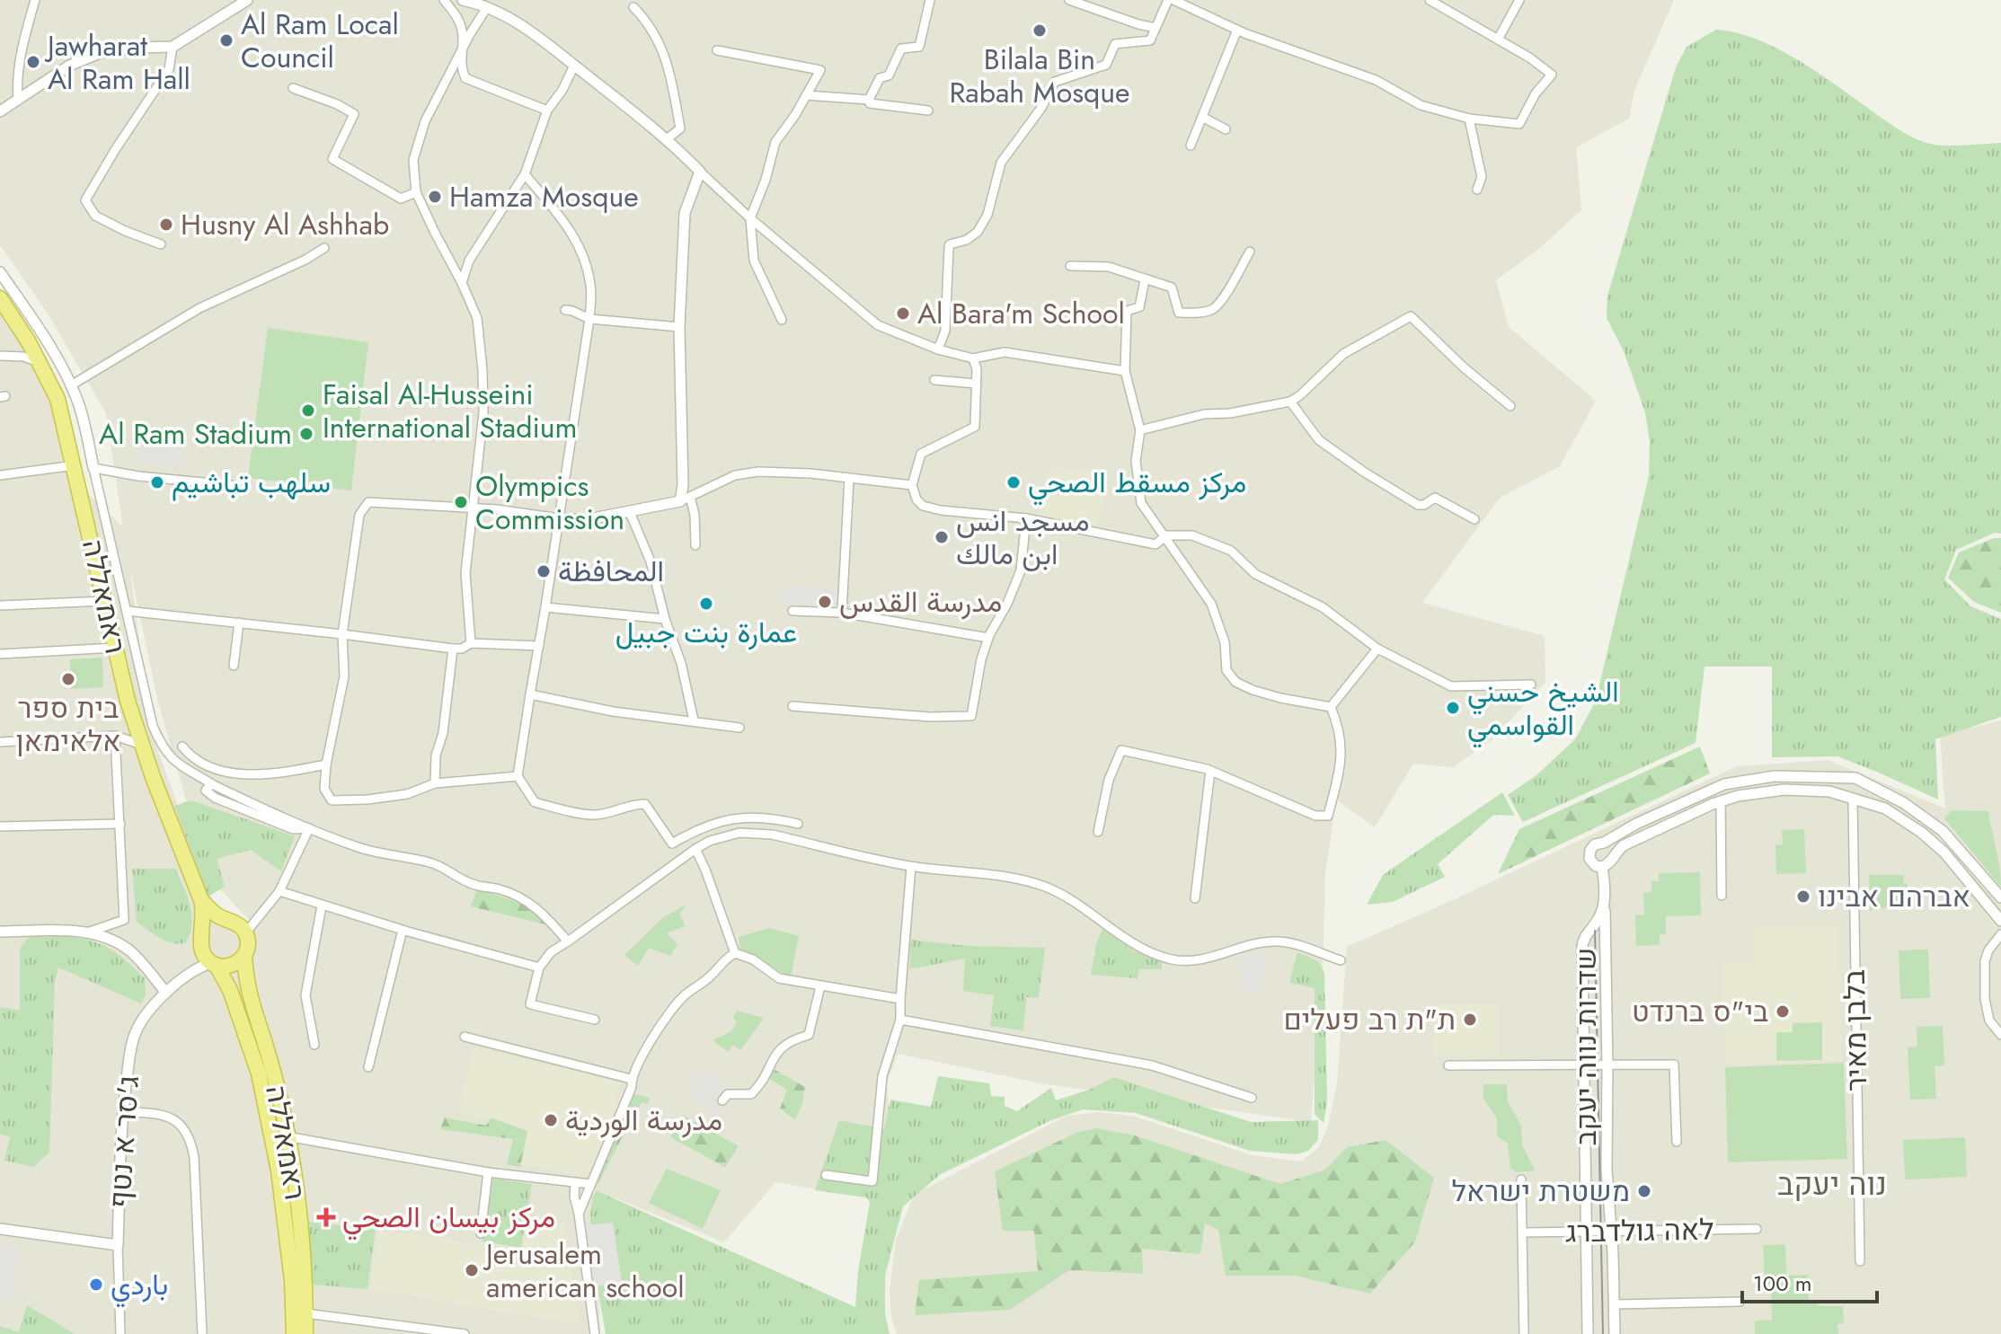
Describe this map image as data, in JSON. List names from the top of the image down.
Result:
{
  "streets": {
    "highway": ["ראמאללה"],
    "street": [
      "בלבן מאיר",
      "שדרות נווה יעקב",
      "ג'סר א נטף",
      "לאה גולדברג"
    ]
  },
  "crossings": [
    ["ראמאללה", "ג'סר א נטף"],
    ["שדרות נווה יעקב", "לאה גולדברג"]
  ],
  "districts": ["נוה יעקב"],
  "places": {
    "other": [
      "Bilala Bin Rabah Mosque",
      "Al Ram Local Council",
      "Jawharat Al Ram Hall",
      "Hamza Mosque",
      "Husny Al Ashhab",
      "Al Bara'm School",
      "Faisal Al-Husseini International Stadium",
      "Al Ram Stadium",
      "سلهب تباشيم",
      "مركز مسقط الصحي",
      "Olympics Commission",
      "مسجد انس ابن مالك",
      "المحافظة",
      "مدرسة القدس",
      "عمارة بنت جبيل",
      "בית ספר אלאימאן",
      "الشيخ حسني القواسمي",
      "אברהם אבינו",
      "בי\"ס ברנדט",
      "ת\"ת רב פעלים",
      "مدرسة الوردية",
      "משטרת ישראל",
      "Jerusalem american school",
      "باردي"
    ],
    "health": ["مركز بيسان الصحي"]
  },
  "scale_bar": "100 m"
}
